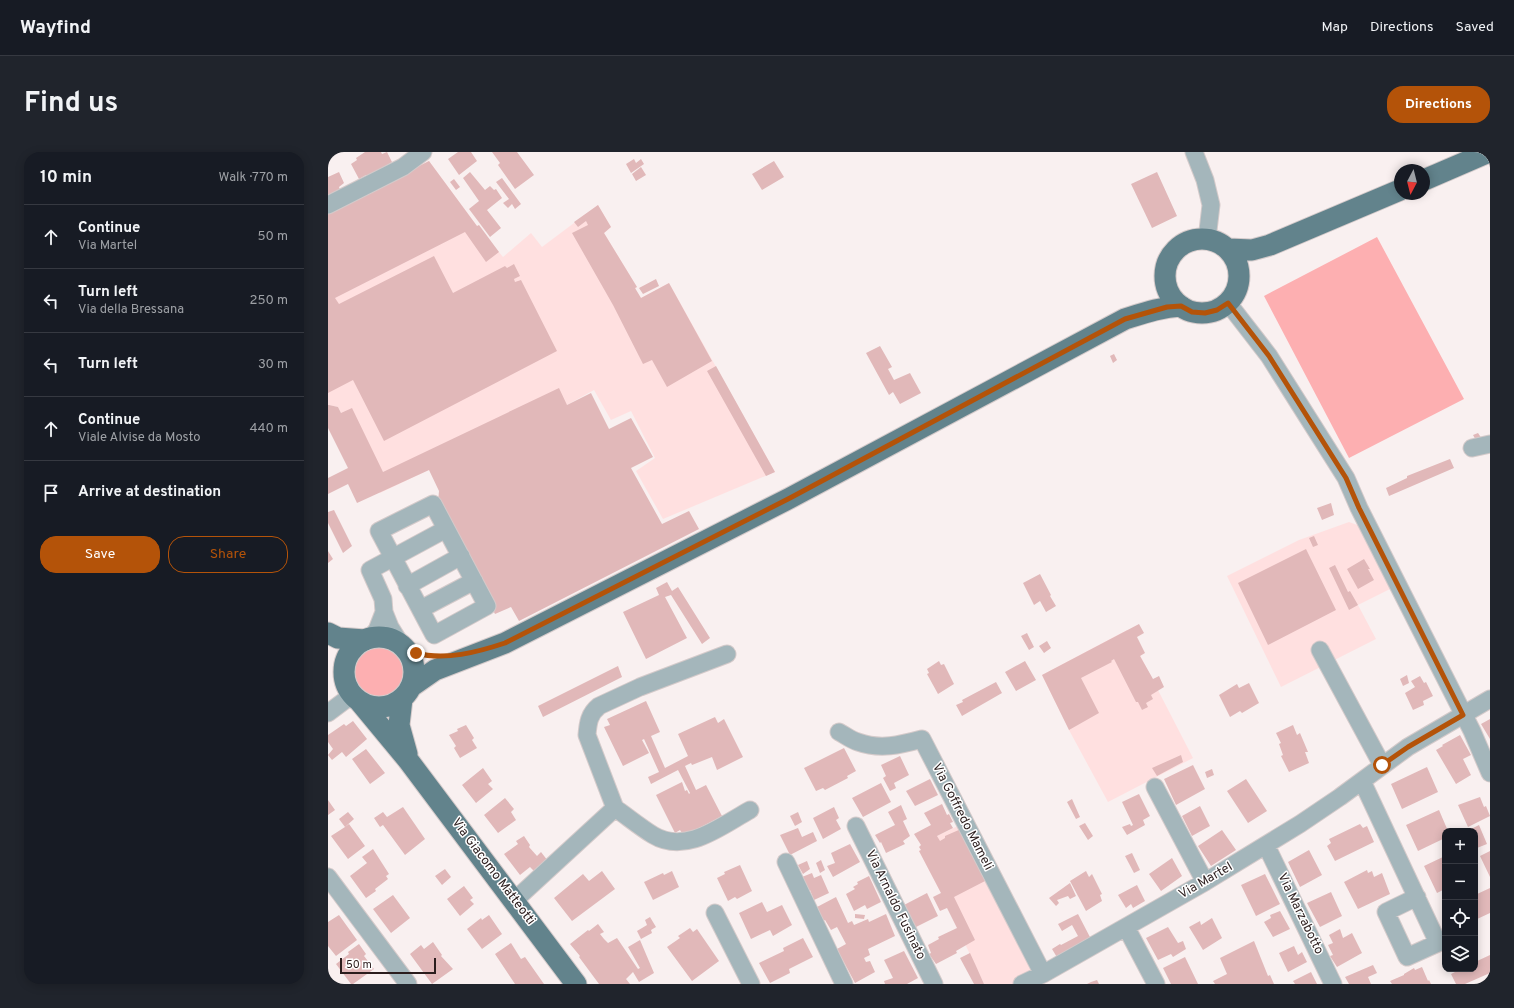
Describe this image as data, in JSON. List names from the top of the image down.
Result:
{
  "streets": {
    "main road": ["Via Giacomo Matteotti"],
    "street": [
      "Via Goffredo Mameli",
      "Via Martel",
      "Via Arnaldo Fusinato",
      "Via Marzabotto"
    ]
  },
  "crossings": [
    ["Via Goffredo Mameli", "Via Martel"],
    ["Via Martel", "Via Marzabotto"]
  ],
  "scale_bar": "50 m",
  "north": "bottom",
  "page": {
    "header": "Wayfind",
    "nav": ["Map", "Directions", "Saved"],
    "title": "Find us",
    "buttons": [
      "Directions",
      ["Save", "Share"]
    ],
    "heading": ["10 min", "Walk · 770 m"],
    "list": [
      ["Continue", "Via Martel", "50 m"],
      ["Turn left", "Via della Bressana", "250 m"],
      ["Turn left", "30 m"],
      ["Continue", "Viale Alvise da Mosto", "440 m"],
      "Arrive at destination"
    ],
    "map_buttons": ["+", "−"],
    "scale": "50 m"
  }
}
